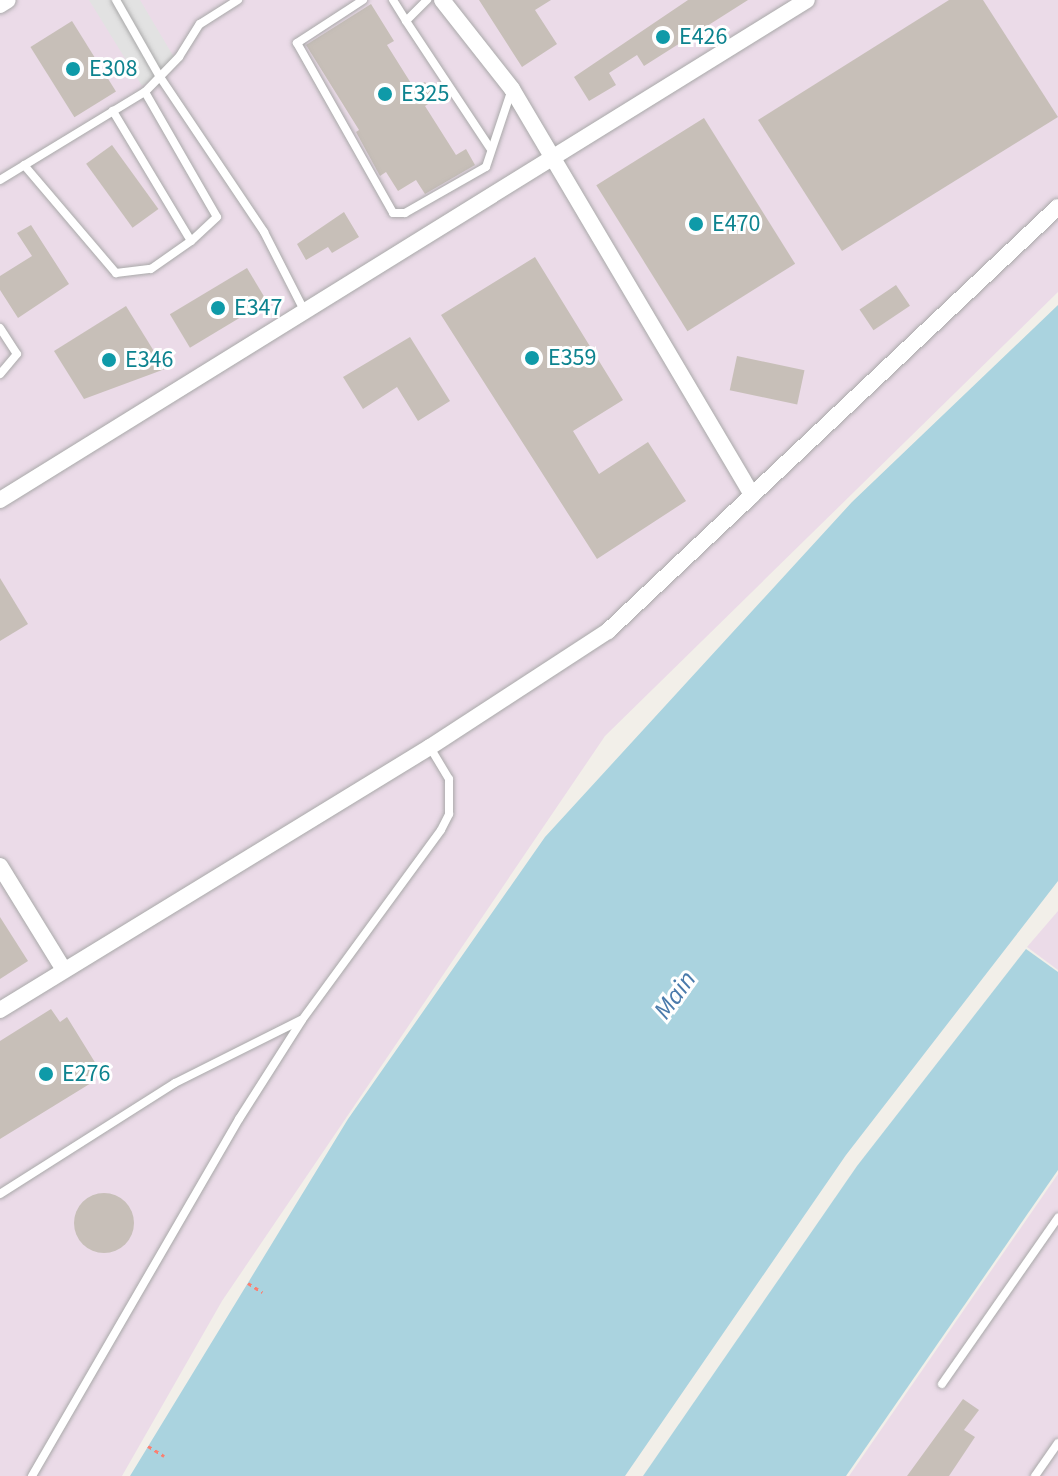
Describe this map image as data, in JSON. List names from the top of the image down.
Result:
{
  "water": ["Main"],
  "places": [
    "E426",
    "E308",
    "E325",
    "E470",
    "E347",
    "E359",
    "E346",
    "E276"
  ]
}
